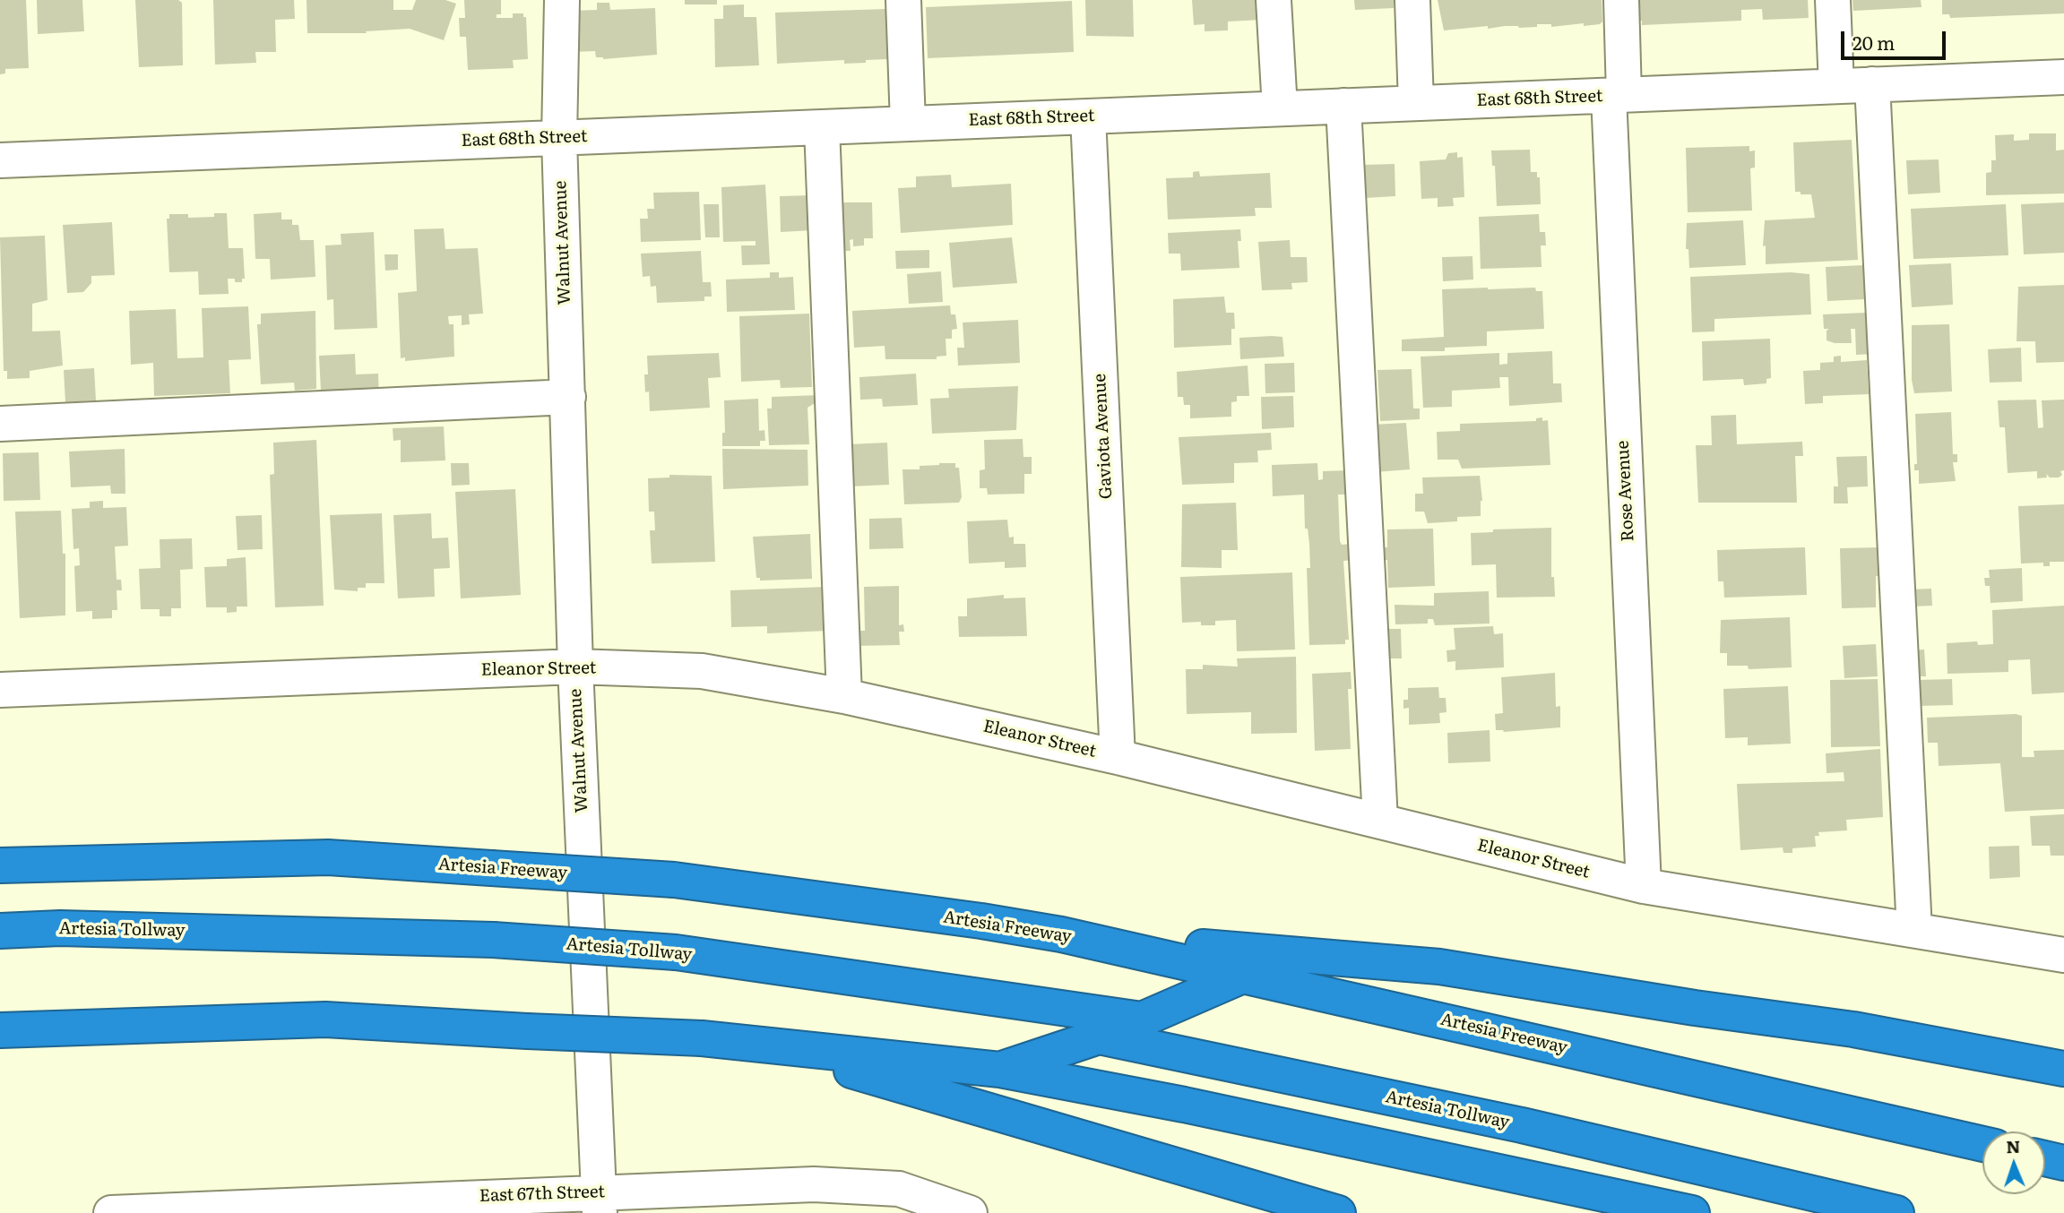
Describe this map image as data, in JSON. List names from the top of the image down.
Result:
{
  "streets": {
    "highway": ["Artesia Freeway", "Artesia Tollway"],
    "street": [
      "East 68th Street",
      "Walnut Avenue",
      "Gaviota Avenue",
      "Rose Avenue",
      "Eleanor Street",
      "East 67th Street"
    ]
  },
  "crossings": [
    ["East 68th Street", "Walnut Avenue"],
    ["East 68th Street", "Gaviota Avenue"],
    ["East 68th Street", "Rose Avenue"],
    ["Walnut Avenue", "Eleanor Street"],
    ["Walnut Avenue", "East 67th Street"],
    ["Gaviota Avenue", "Eleanor Street"],
    ["Rose Avenue", "Eleanor Street"],
    ["Artesia Freeway", "Artesia Tollway"]
  ],
  "scale_bar": "20 m",
  "north": "top"
}
